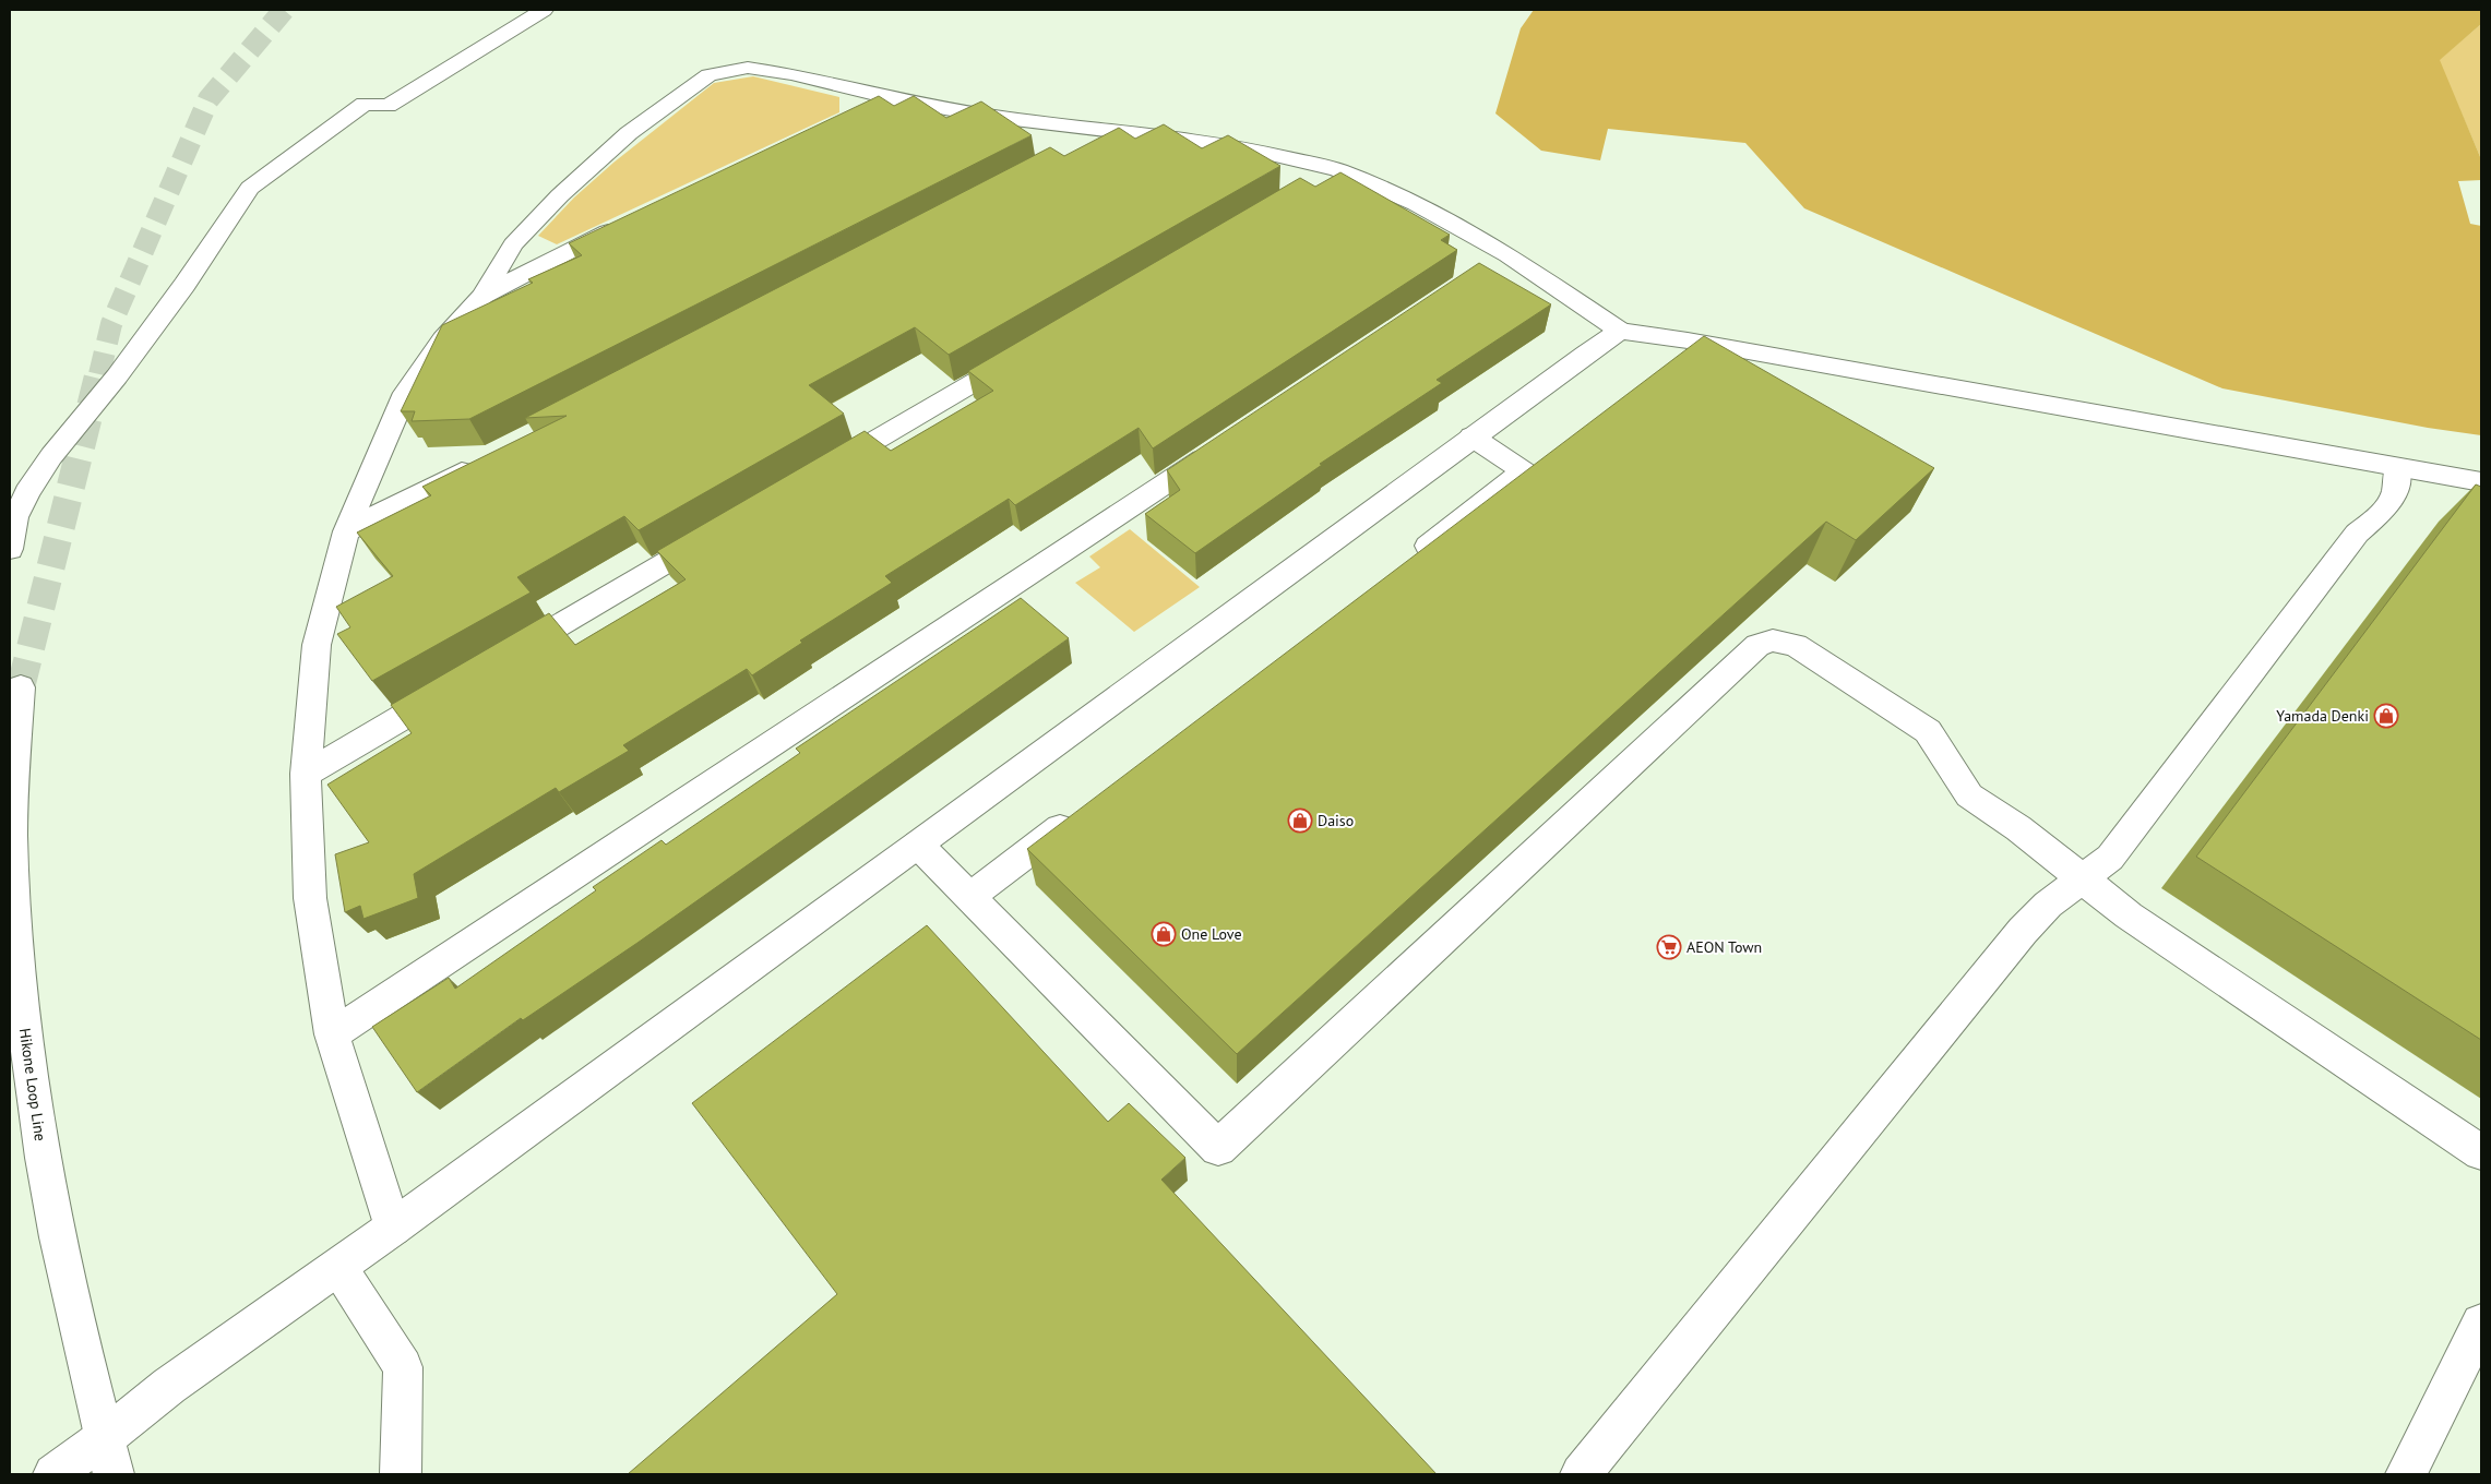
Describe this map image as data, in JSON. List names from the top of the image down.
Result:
{
  "streets": {
    "street": ["Hikone Loop Line"]
  },
  "places": {
    "shop": ["Yamada Denki", "Daiso", "One Love"],
    "supermarket": ["AEON Town"]
  }
}
